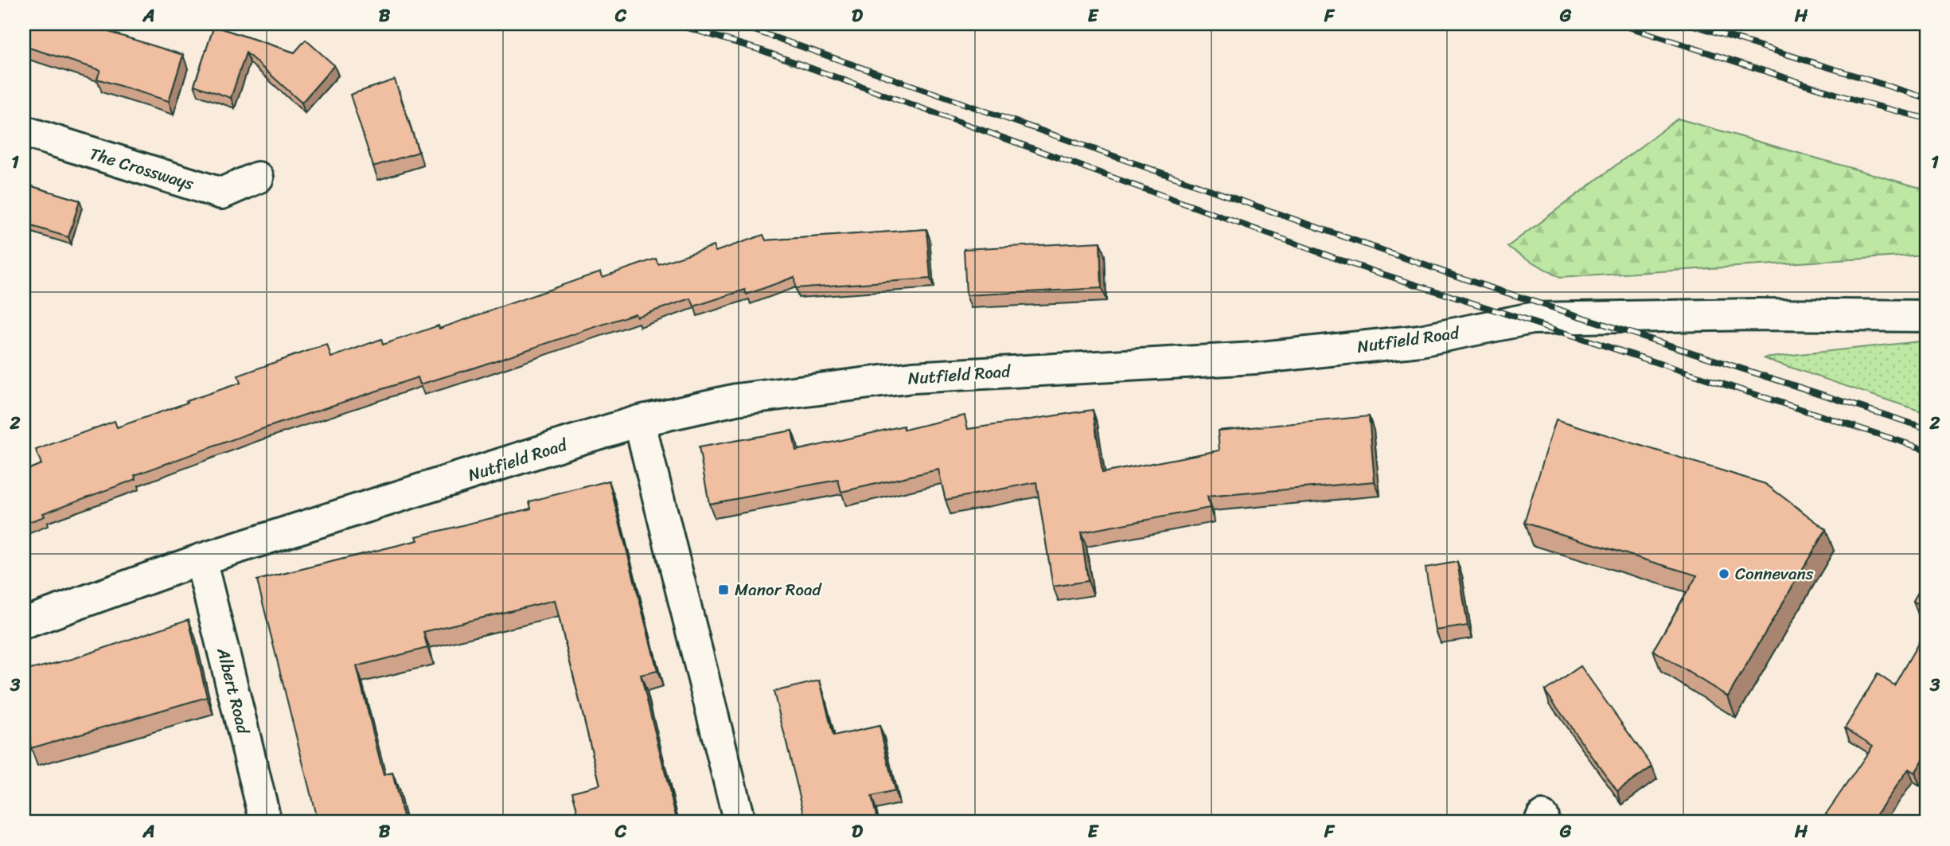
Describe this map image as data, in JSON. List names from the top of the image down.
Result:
{
  "streets": {
    "street": ["The Crossways", "Nutfield Road", "Albert Road"]
  },
  "crossings": [
    ["Nutfield Road", "Albert Road"]
  ],
  "places": {
    "other": ["Connevans"],
    "transit": ["Manor Road"]
  },
  "grid": {
    "columns": [
      "A",
      "B",
      "C",
      "D",
      "E",
      "F",
      "G",
      "H"
    ],
    "rows": ["1", "2", "3"]
  }
}
